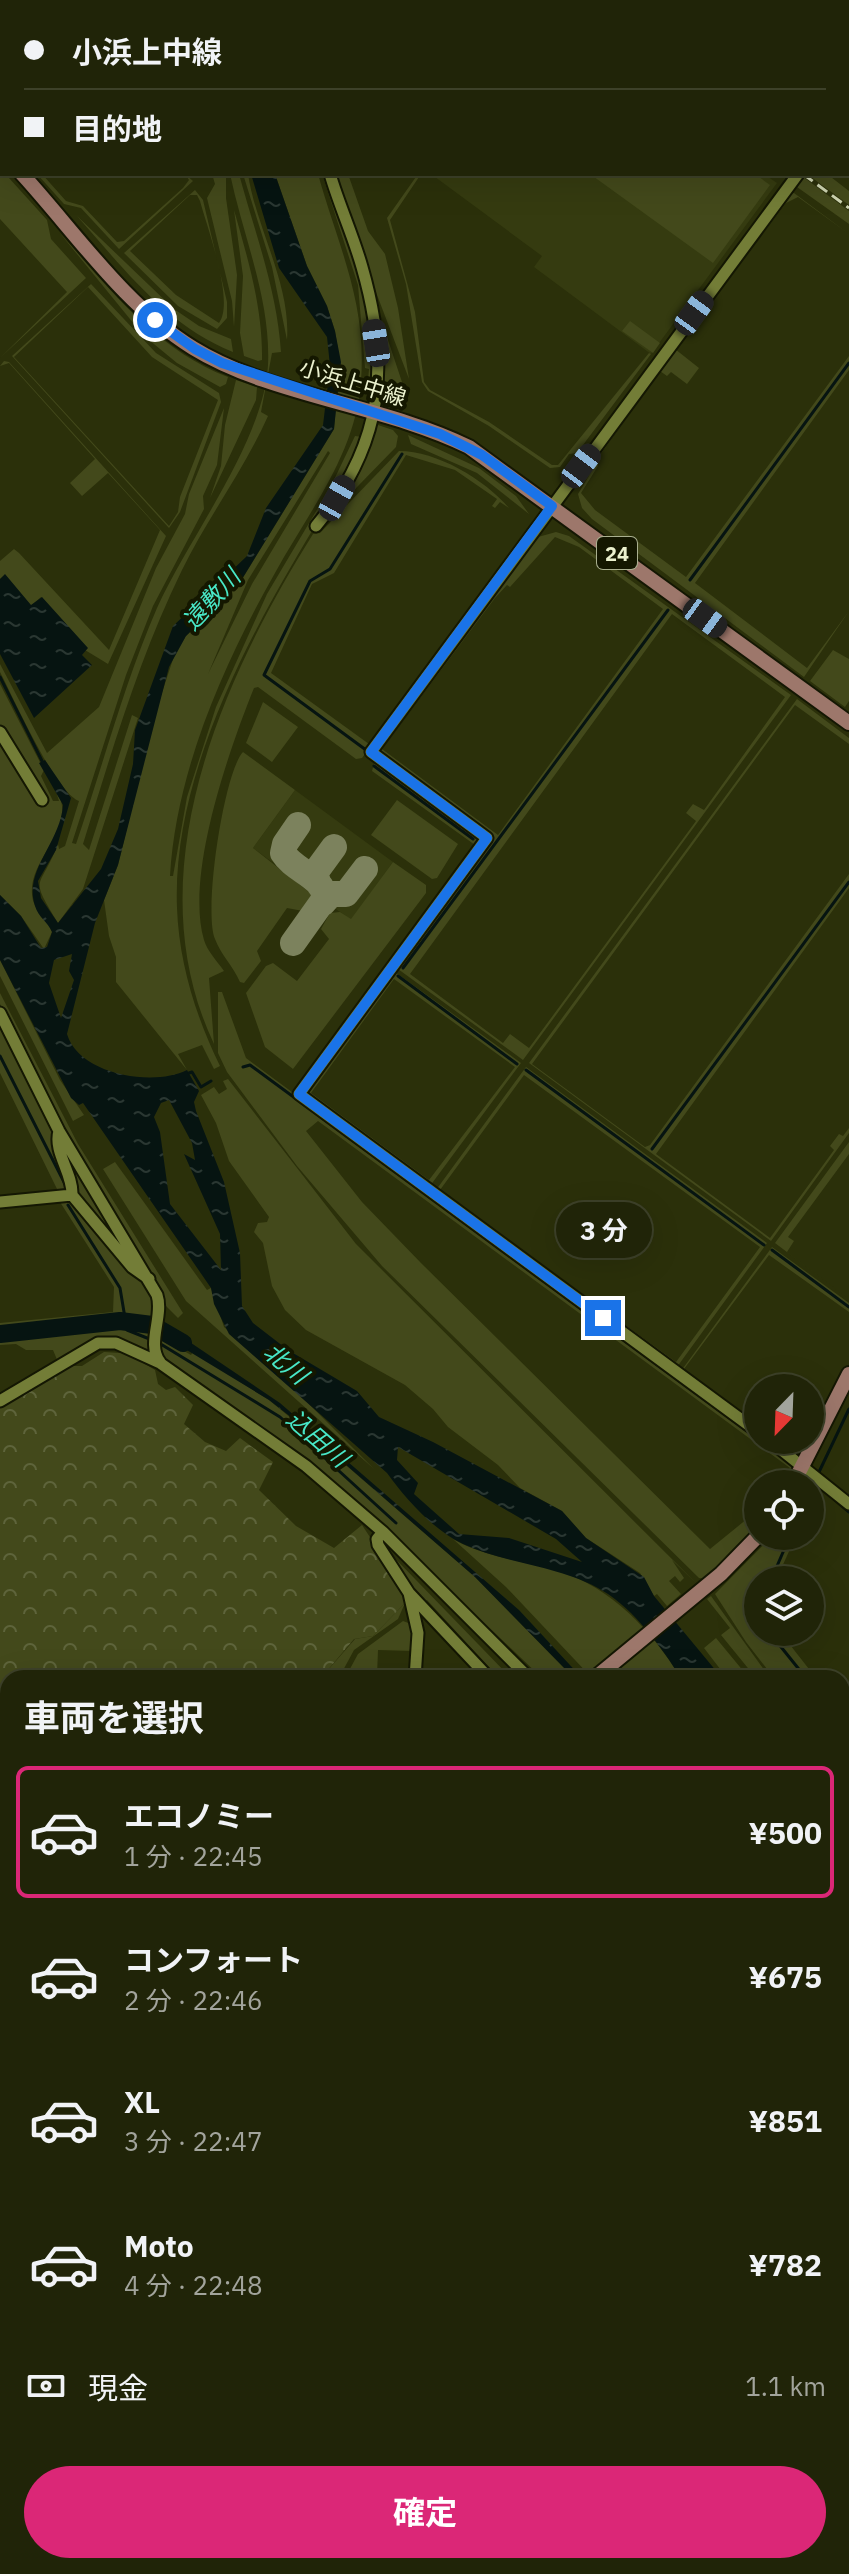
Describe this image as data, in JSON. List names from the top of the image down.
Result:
{
  "streets": {
    "main road": ["小浜上中線", "24"]
  },
  "water": ["遠敷川", "北川", "込田川"],
  "north": "bottom left",
  "page": {
    "banner": ["小浜上中線", "目的地"],
    "bubble": "3 分",
    "heading": "車両を選択",
    "list": [
      {
        "name": "エコノミー",
        "note": "1 分 · 22:45",
        "value": "¥500"
      },
      {
        "name": "コンフォート",
        "note": "2 分 · 22:46",
        "value": "¥675"
      },
      {
        "name": "XL",
        "note": "3 分 · 22:47",
        "value": "¥851"
      },
      {
        "name": "Moto",
        "note": "4 分 · 22:48",
        "value": "¥782"
      }
    ],
    "pay": ["現金", "1.1 km"],
    "buttons": "確定"
  }
}
